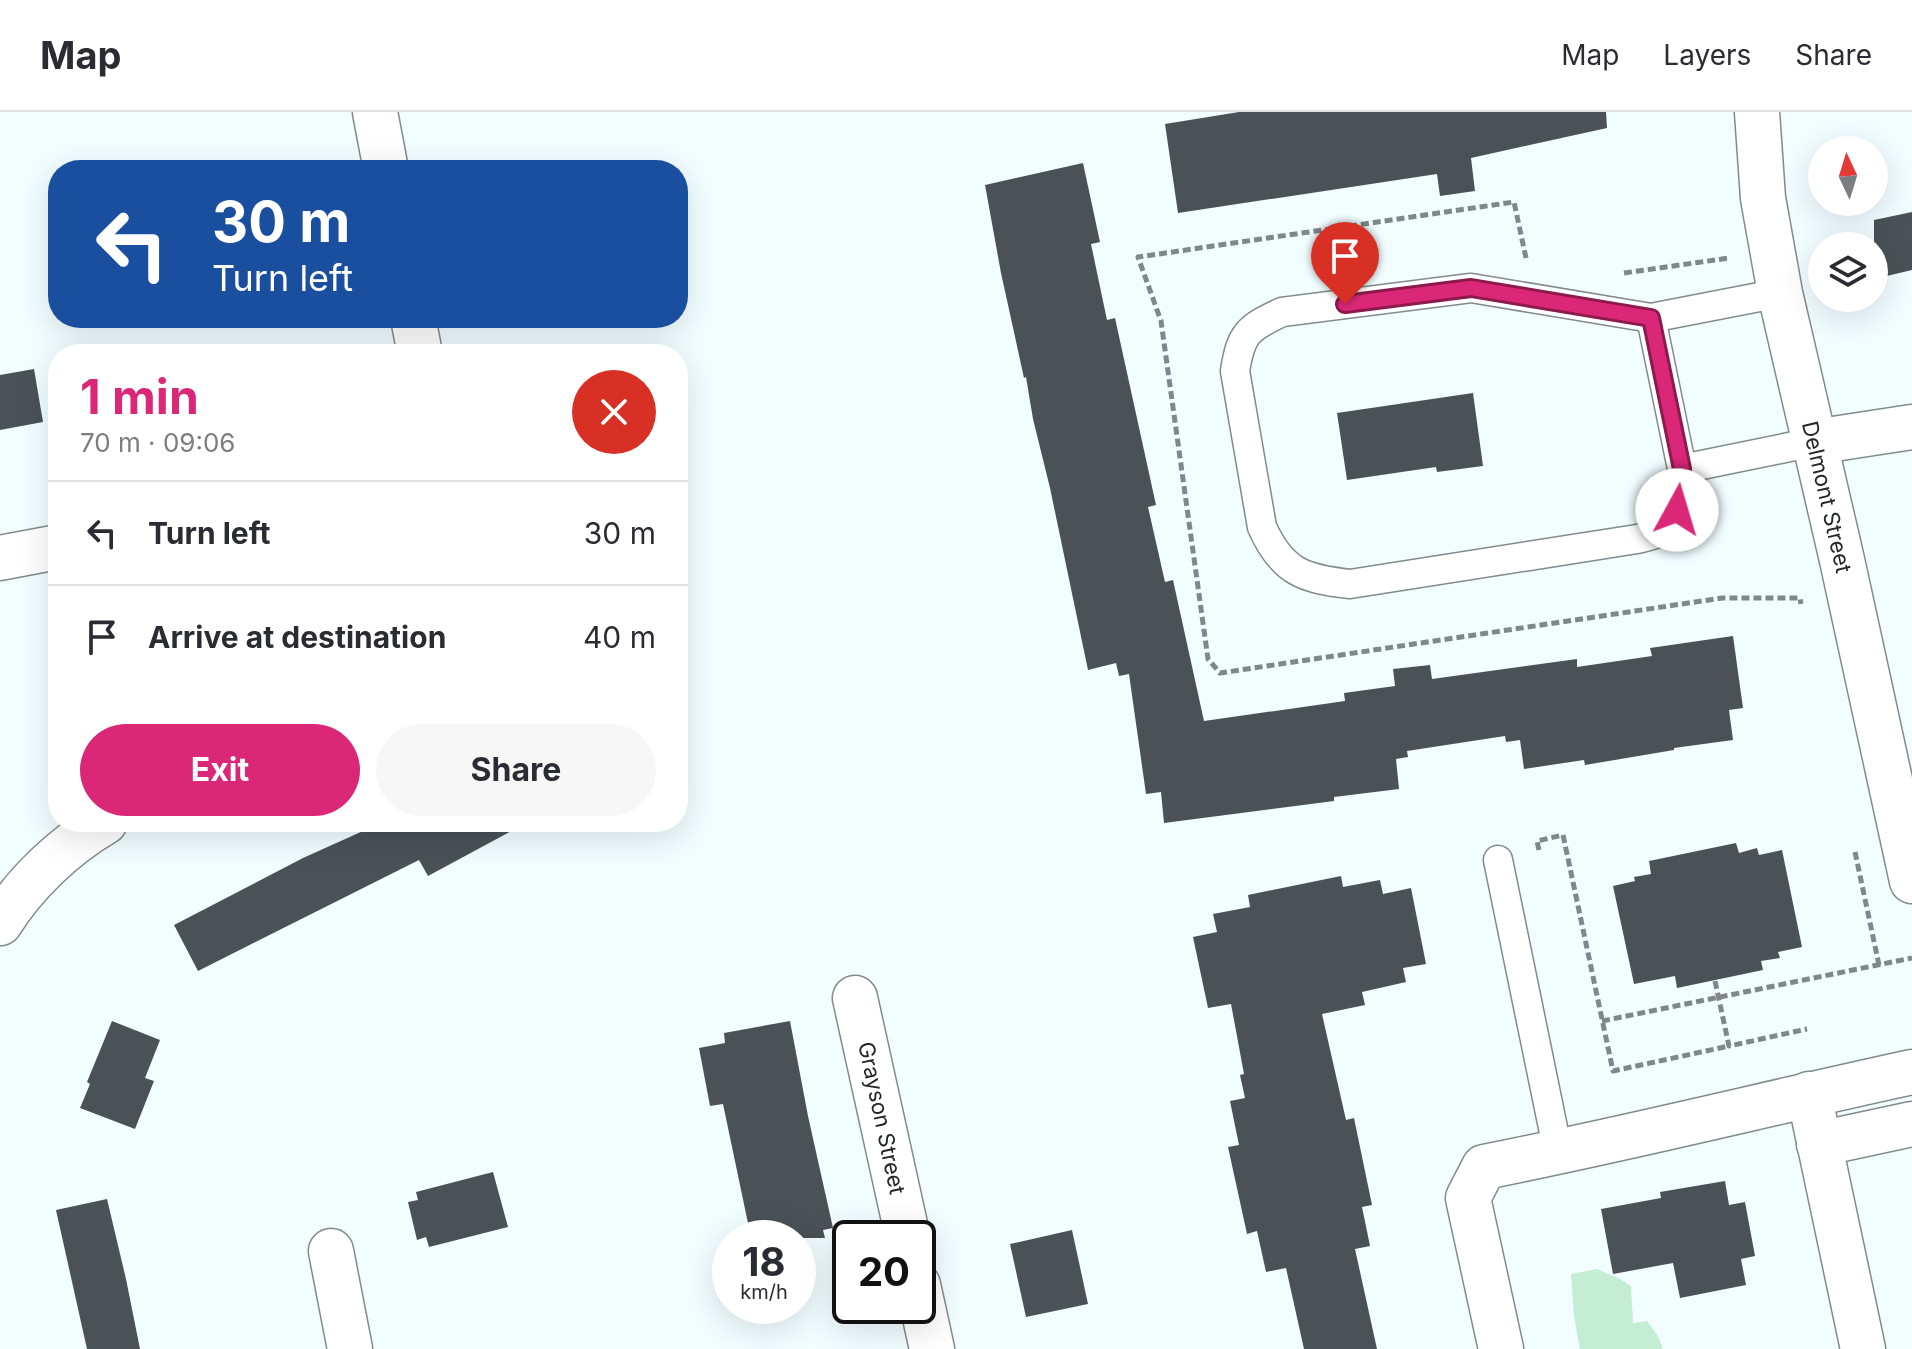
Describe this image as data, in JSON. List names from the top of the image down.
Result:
{
  "streets": {
    "street": ["Delmont Street", "Grayson Street"]
  },
  "north": "top",
  "page": {
    "header": "Map",
    "nav": ["Map", "Layers", "Share"],
    "turn": ["30 m", "Turn left"],
    "heading": ["1 min", "70 m · 09:06"],
    "list": [
      {
        "name": "Turn left",
        "value": "30 m"
      },
      {
        "name": "Arrive at destination",
        "value": "40 m"
      }
    ],
    "buttons": ["Exit", "Share"],
    "speed": "18 km/h",
    "limit": "20"
  }
}
